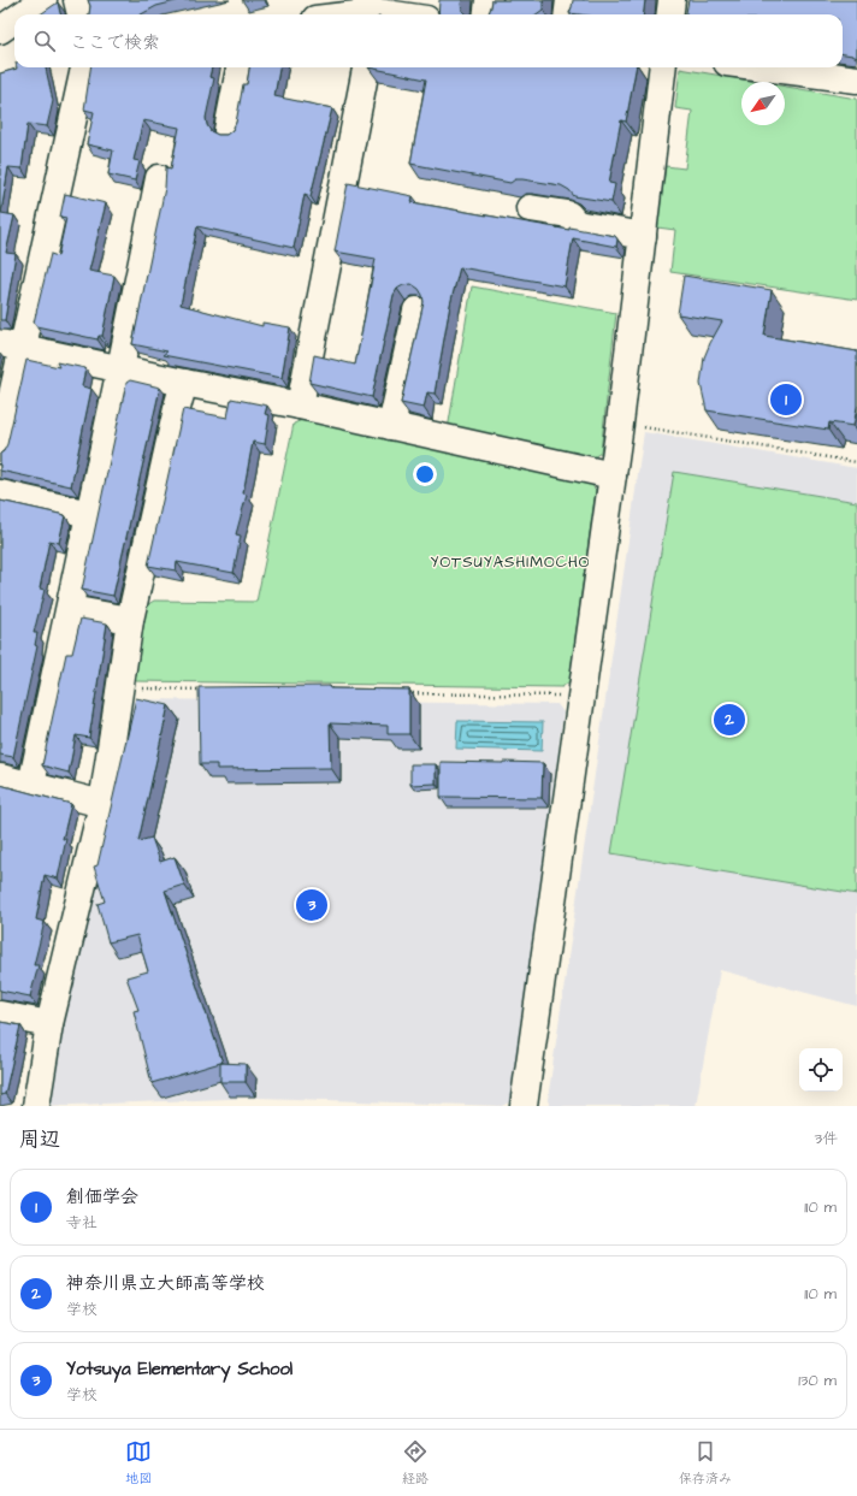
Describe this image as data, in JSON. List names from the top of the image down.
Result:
{
  "districts": ["YOTSUYASHIMOCHO"],
  "north": "bottom left",
  "page": {
    "search": "ここで検索",
    "pins": ["1", "2", "3"],
    "heading": ["周辺", "3件"],
    "list": [
      {
        "mark": "1",
        "name": "創価学会",
        "note": "寺社",
        "value": "110 m"
      },
      {
        "mark": "2",
        "name": "神奈川県立大師高等学校",
        "note": "学校",
        "value": "110 m"
      },
      {
        "mark": "3",
        "name": "Yotsuya Elementary School",
        "note": "学校",
        "value": "130 m"
      }
    ],
    "nav": ["地図", "経路", "保存済み"]
  }
}
